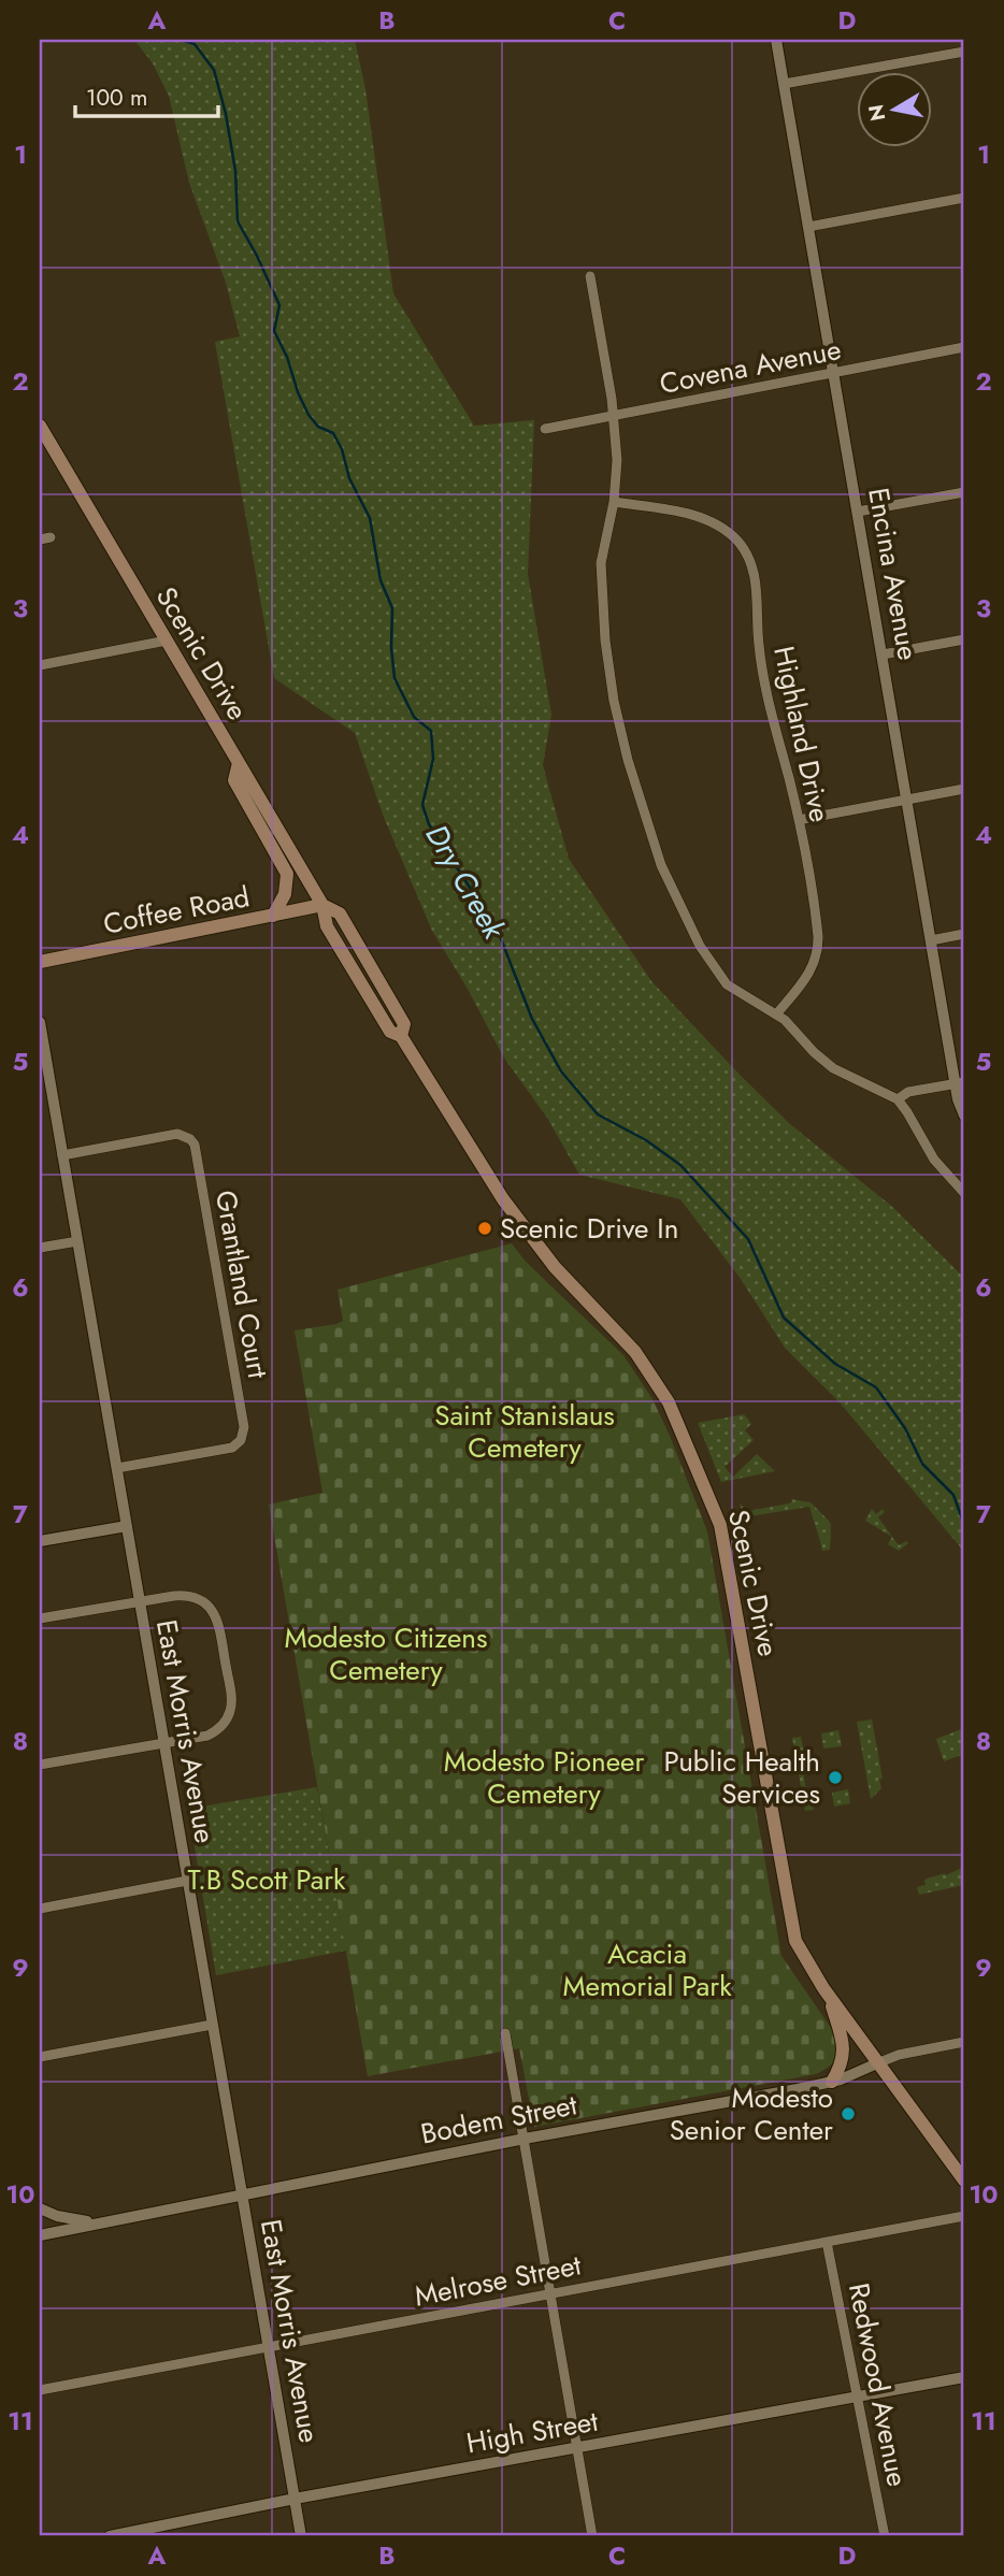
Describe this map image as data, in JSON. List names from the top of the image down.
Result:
{
  "streets": {
    "main road": ["Scenic Drive", "Coffee Road"],
    "street": [
      "Covena Avenue",
      "Encina Avenue",
      "Highland Drive",
      "Grantland Court",
      "East Morris Avenue",
      "Bodem Street",
      "Melrose Street",
      "Redwood Avenue",
      "High Street"
    ]
  },
  "crossings": [
    ["Covena Avenue", "Encina Avenue"],
    ["Scenic Drive", "Coffee Road"],
    ["Scenic Drive", "Bodem Street"],
    ["Grantland Court", "East Morris Avenue"],
    ["East Morris Avenue", "Bodem Street"],
    ["East Morris Avenue", "Melrose Street"],
    ["East Morris Avenue", "High Street"],
    ["Melrose Street", "Redwood Avenue"],
    ["Redwood Avenue", "High Street"]
  ],
  "water": ["Dry Creek"],
  "parks": [
    "Saint Stanislaus Cemetery",
    "Modesto Citizens Cemetery",
    "Modesto Pioneer Cemetery",
    "T.B Scott Park",
    "Acacia Memorial Park"
  ],
  "places": ["Scenic Drive In", "Public Health Services", "Modesto Senior Center"],
  "scale_bar": "100 m",
  "north": "left",
  "grid": {
    "columns": [
      "A",
      "B",
      "C",
      "D"
    ],
    "rows": [
      "1",
      "2",
      "3",
      "4",
      "5",
      "6",
      "7",
      "8",
      "9",
      "10",
      "11"
    ]
  }
}
